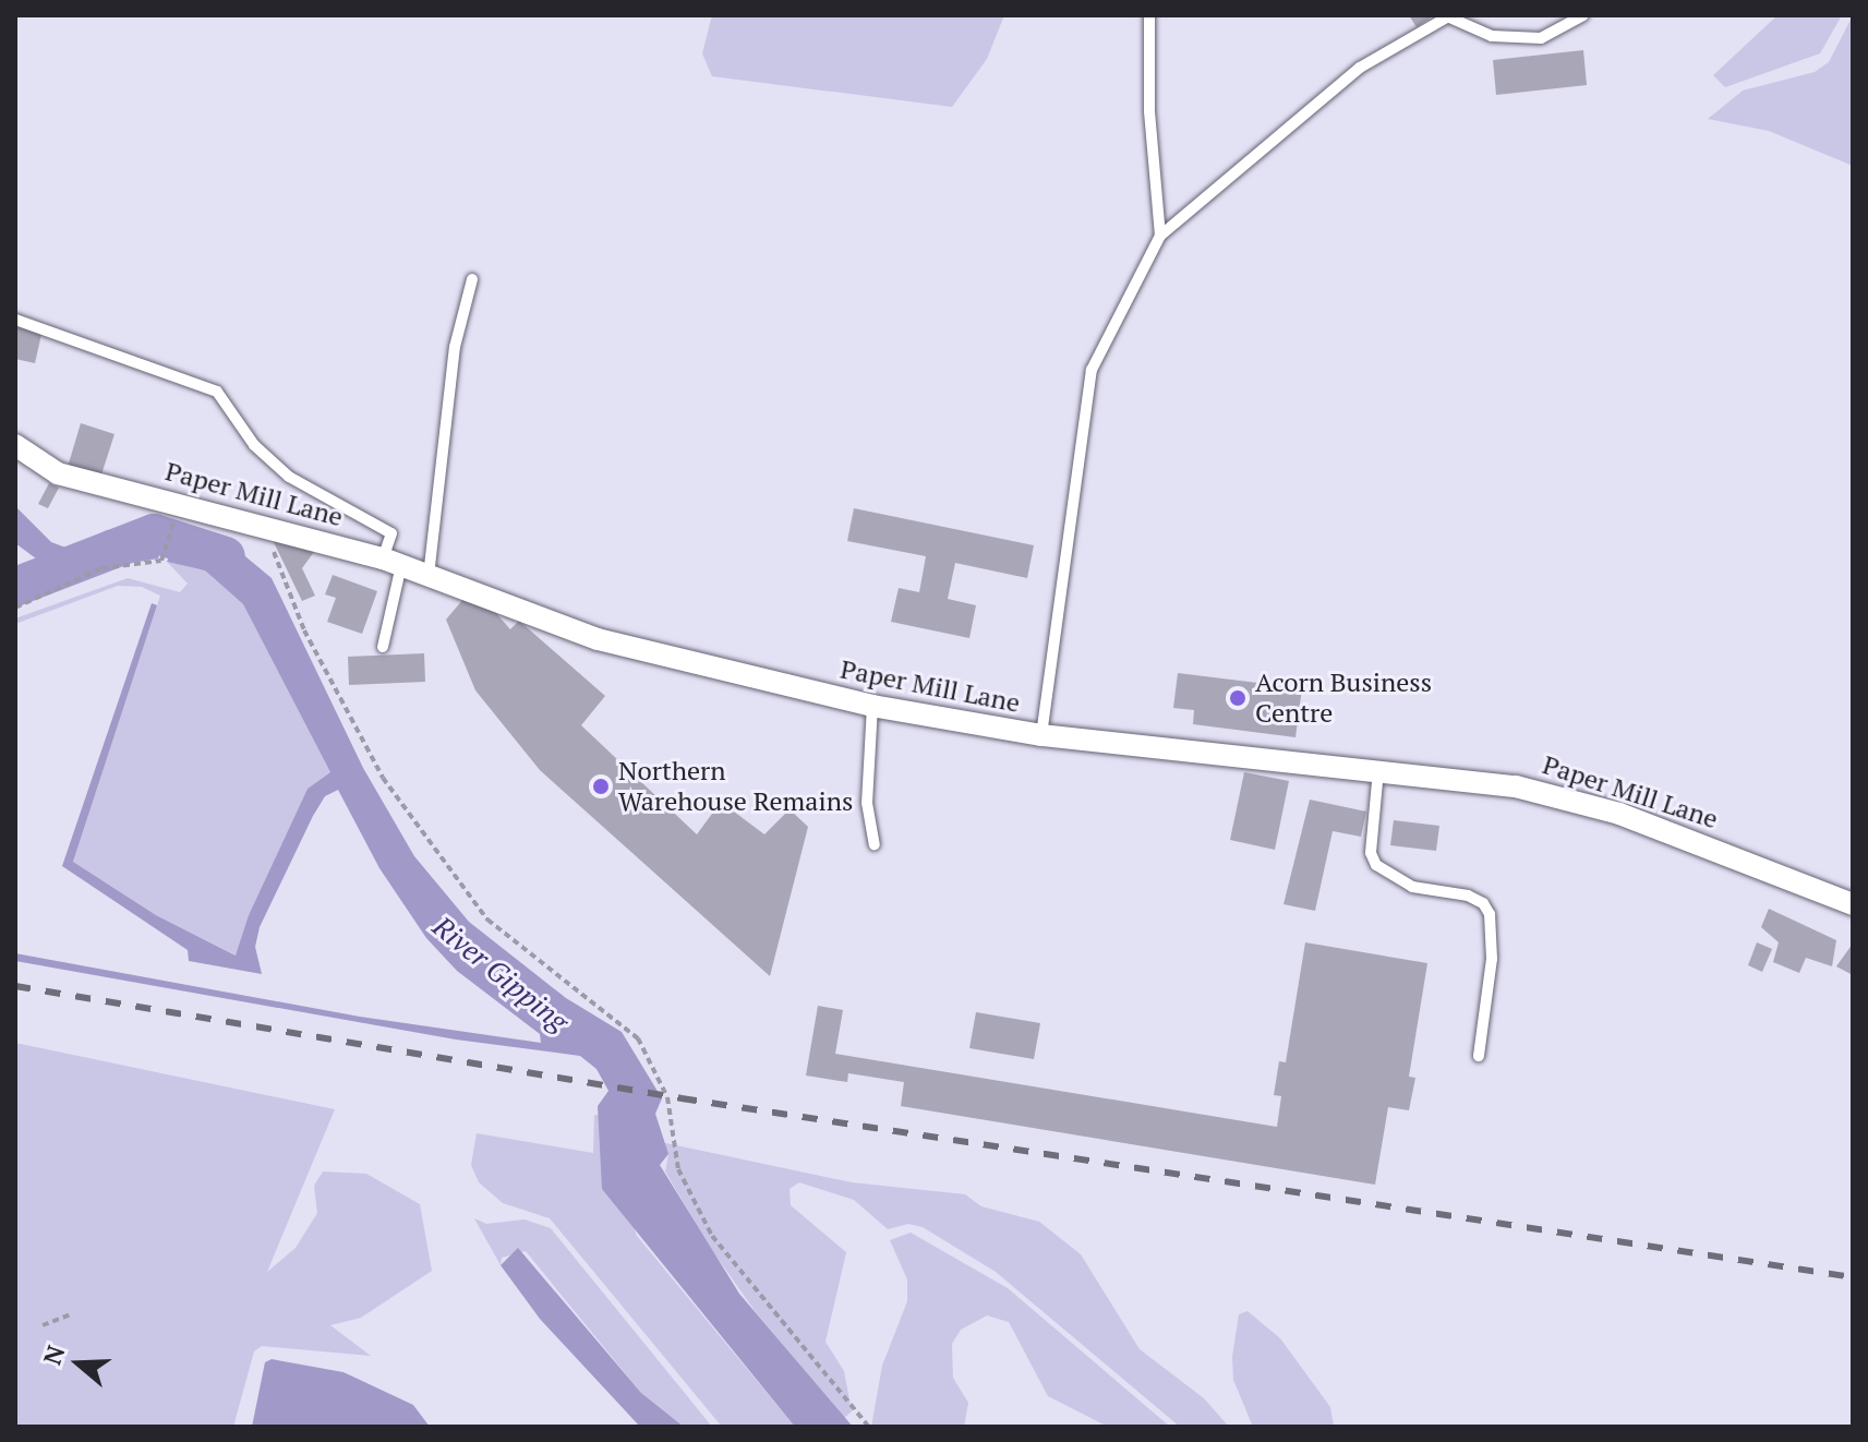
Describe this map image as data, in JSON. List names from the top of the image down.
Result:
{
  "streets": {
    "street": ["Paper Mill Lane"]
  },
  "water": ["River Gipping"],
  "places": ["Acorn Business Centre", "Northern Warehouse Remains"],
  "north": "left"
}
